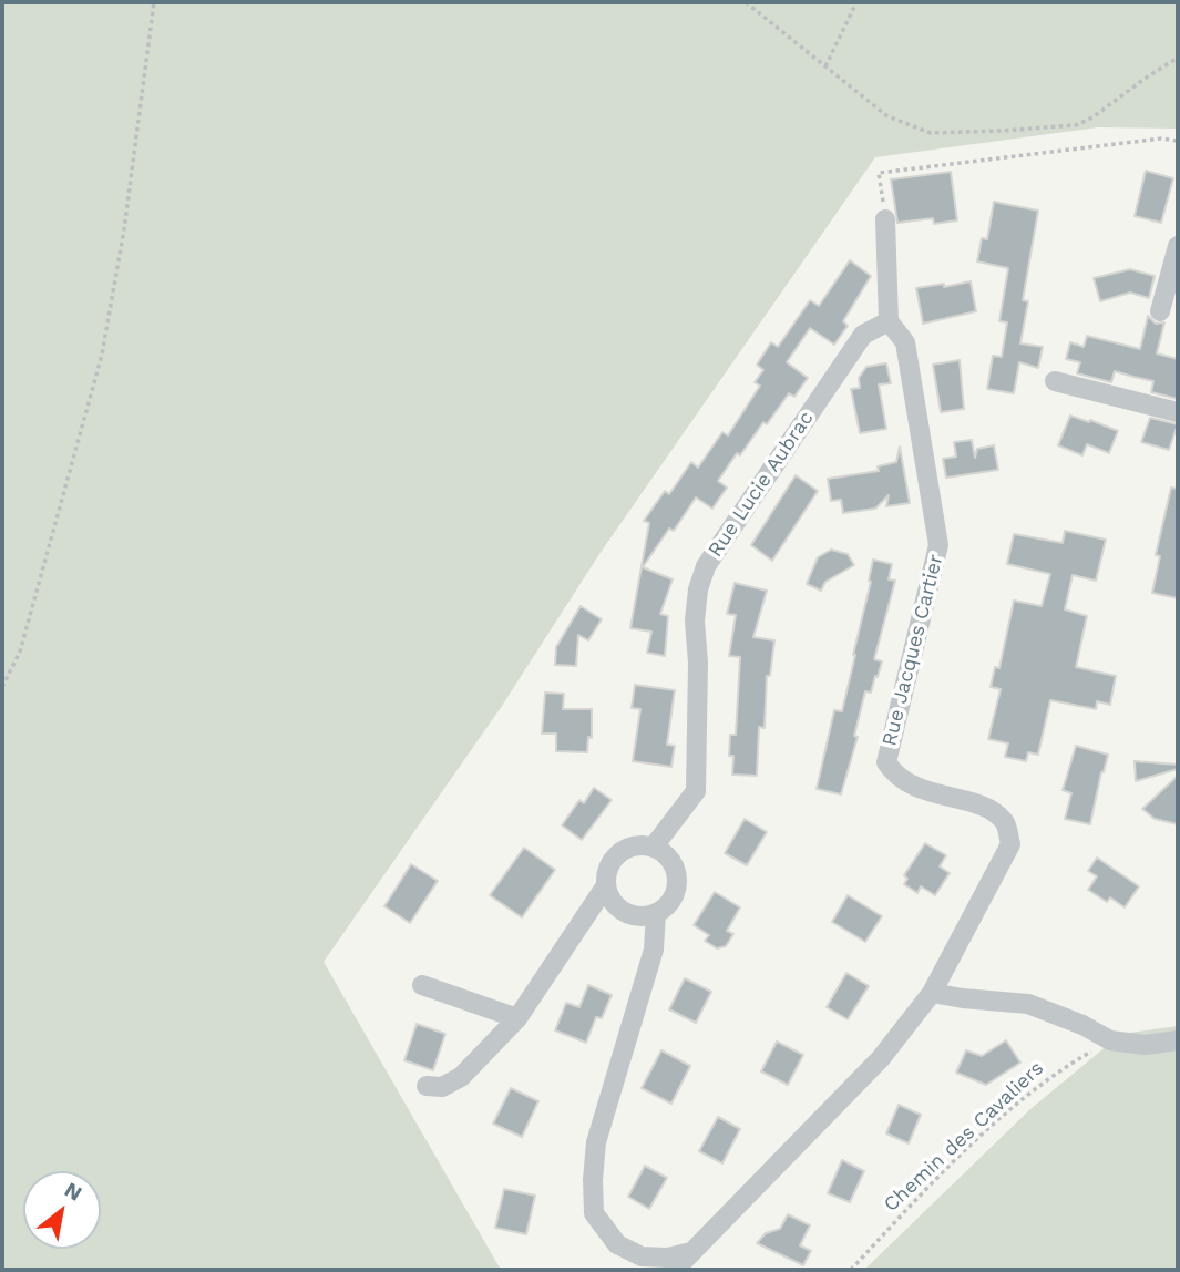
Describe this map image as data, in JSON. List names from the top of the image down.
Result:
{
  "streets": {
    "street": ["Rue Lucie Aubrac", "Rue Jacques Cartier"],
    "path": ["Chemin des Cavaliers"]
  },
  "crossings": [
    ["Rue Lucie Aubrac", "Rue Jacques Cartier"]
  ],
  "north": "top right"
}
